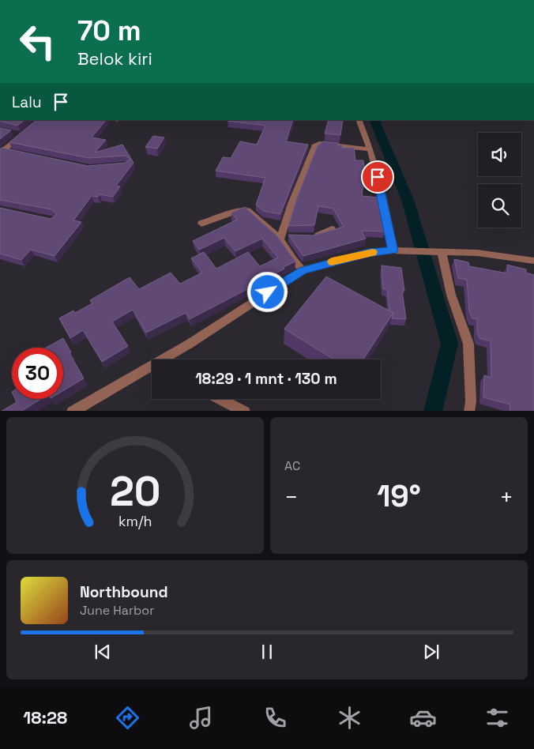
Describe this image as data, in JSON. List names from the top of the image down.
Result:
{
  "page": {
    "turn": ["70 m", "Belok kiri"],
    "then": "Lalu",
    "limit": "30",
    "trip": "18:29 · 1 mnt · 130 m",
    "tile": "AC",
    "heat": ["−", "19°", "+"],
    "song": ["Northbound", "June Harbor"],
    "tabs": "18:28",
    "gauge": ["20", "km/h"]
  }
}
